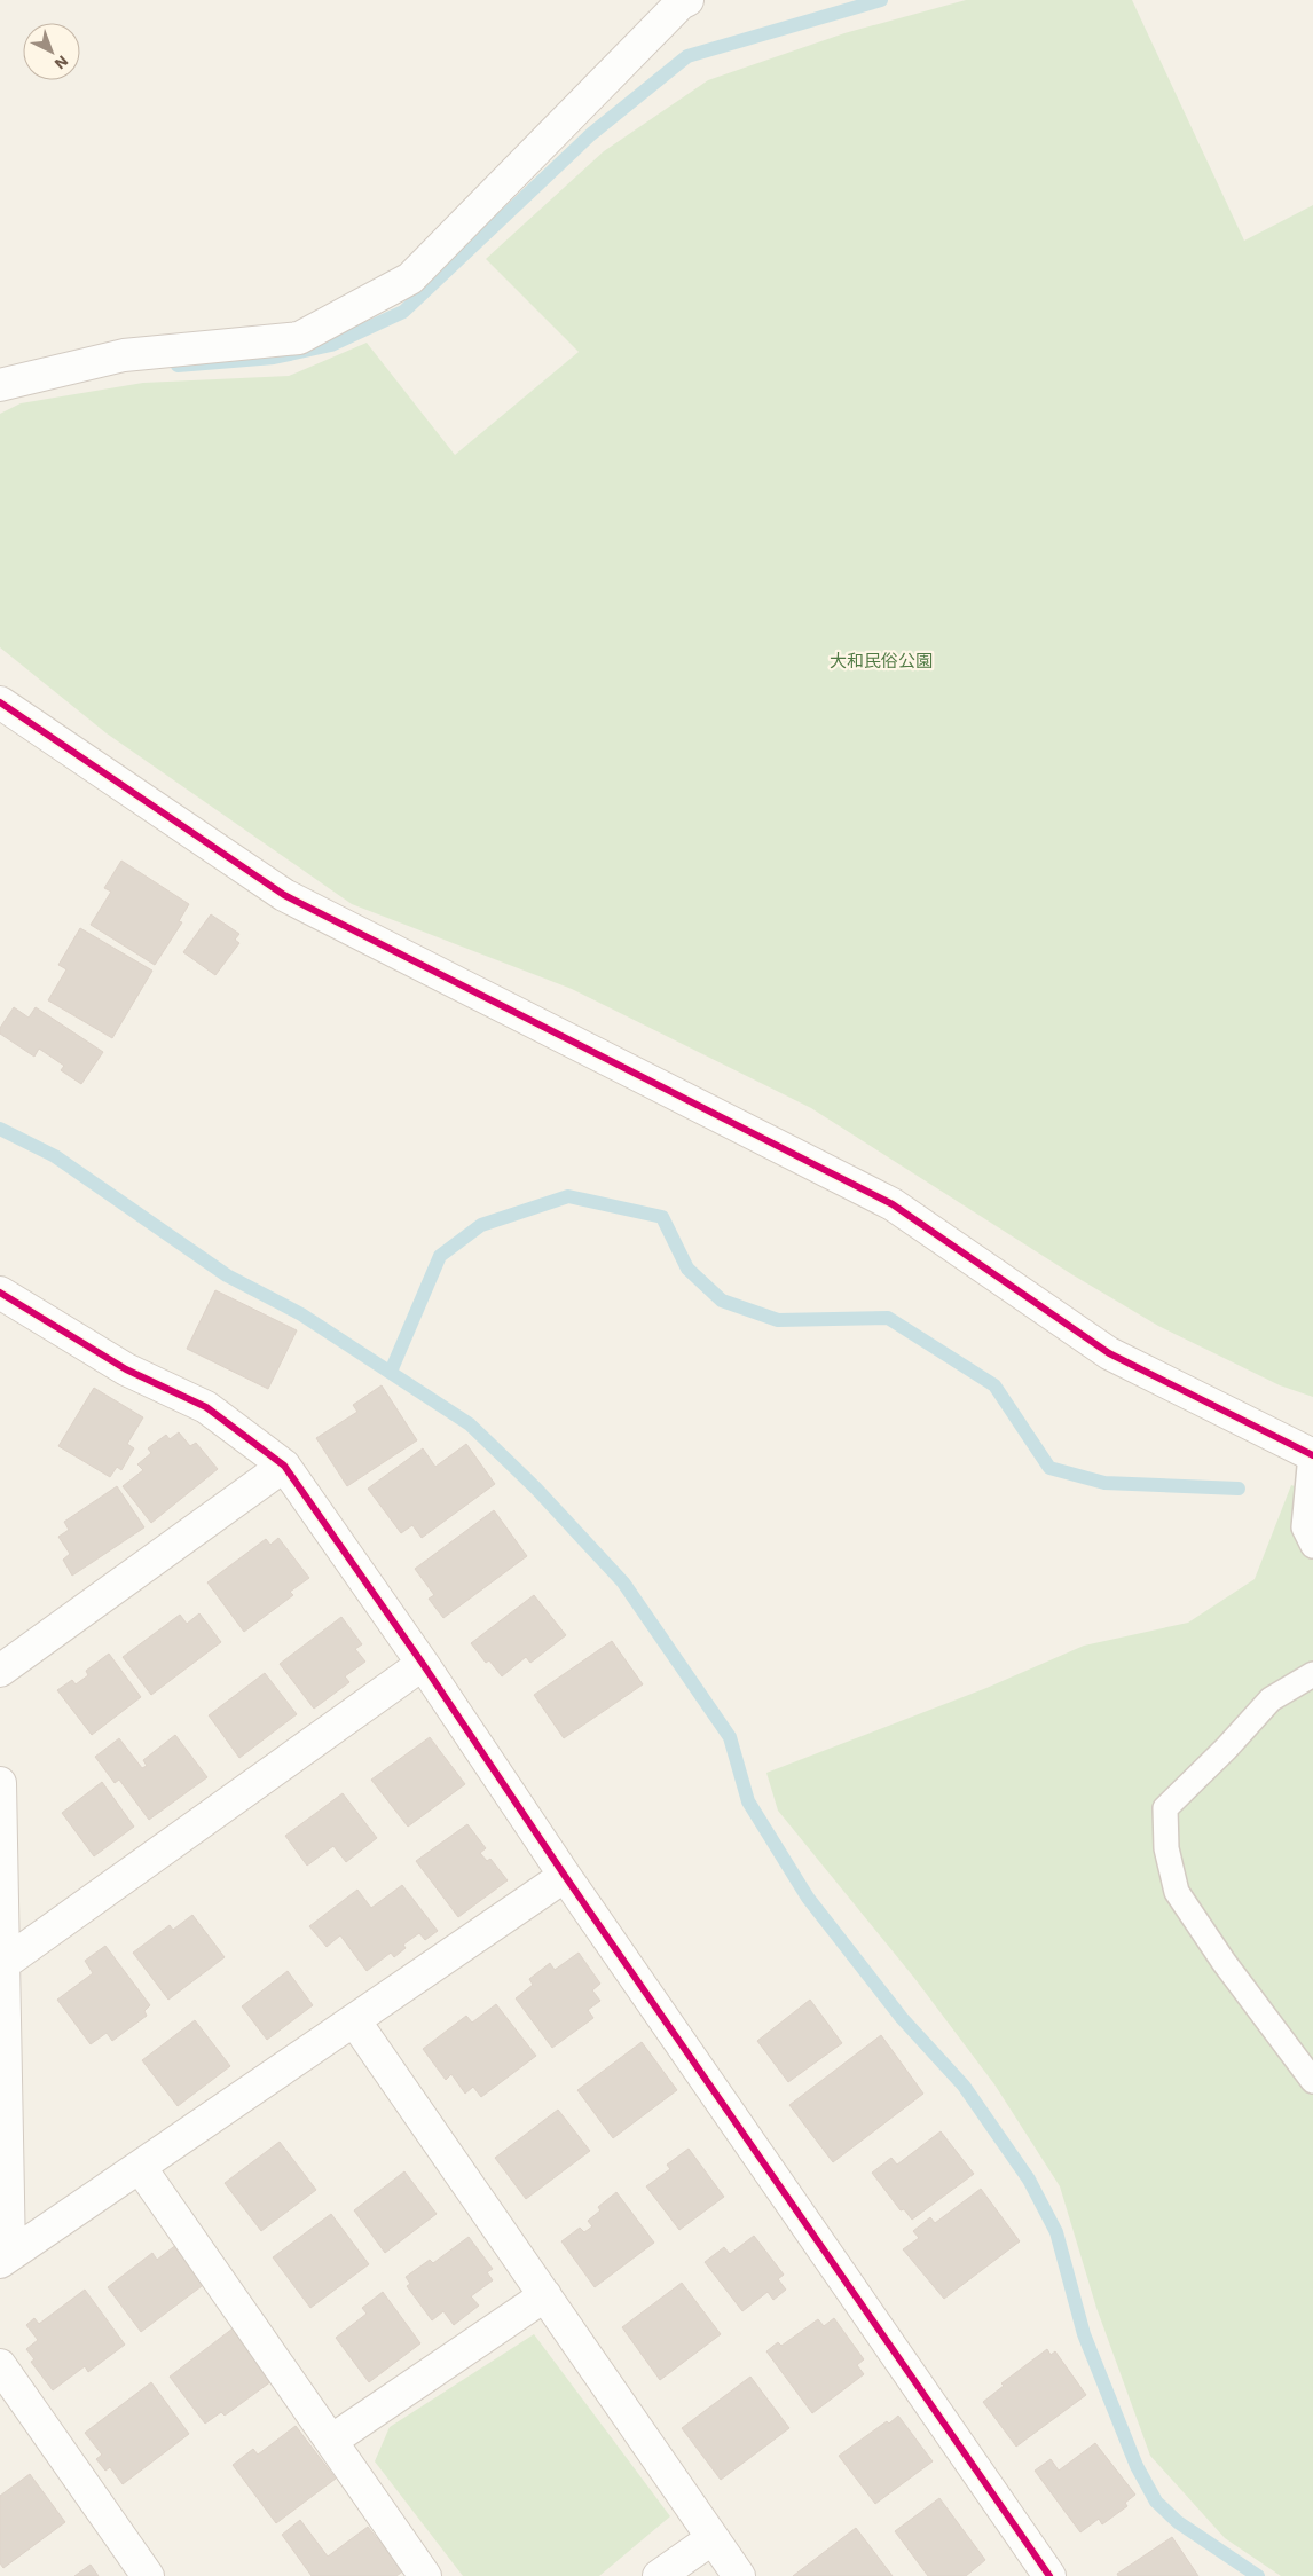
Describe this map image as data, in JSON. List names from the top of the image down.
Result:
{
  "parks": ["大和民俗公園"],
  "north": "bottom right"
}
